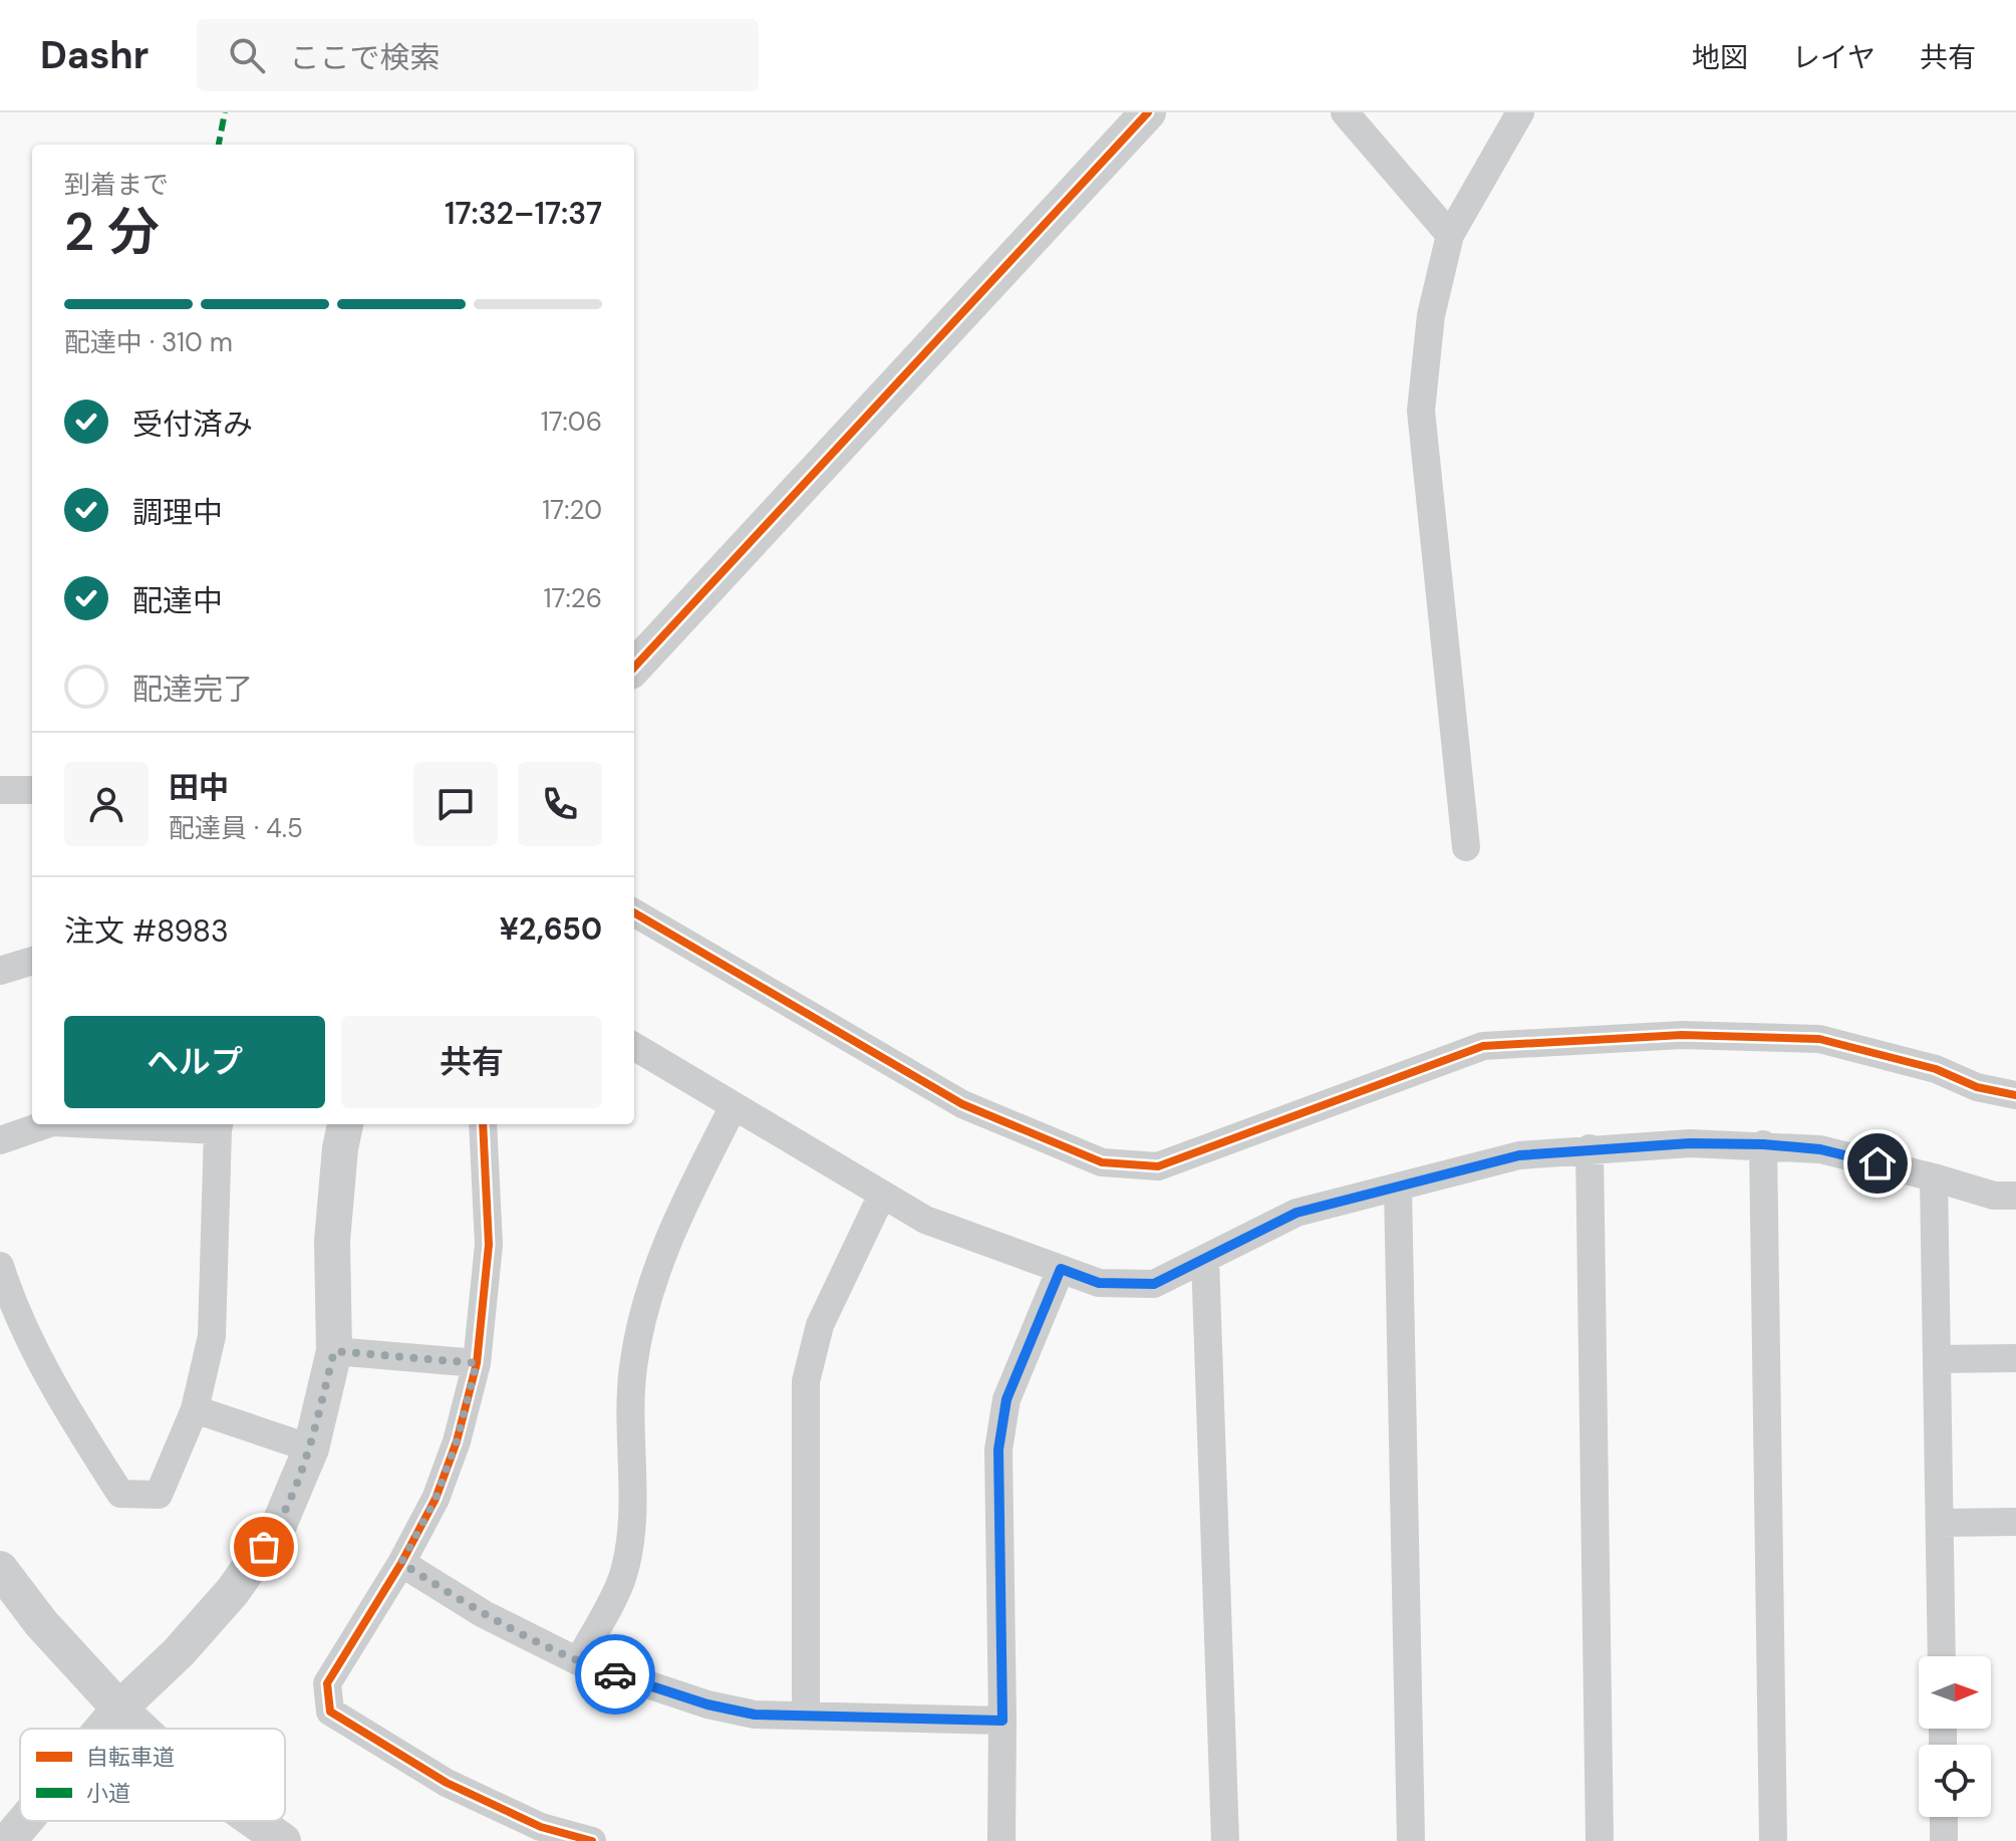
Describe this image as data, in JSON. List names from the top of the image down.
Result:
{
  "legend": ["自転車道", "小道"],
  "north": "right",
  "page": {
    "header": "Dashr",
    "search": "ここで検索",
    "nav": ["地図", "レイヤ", "共有"],
    "heading": ["2 分", "到着まで", "17:32–17:37"],
    "panel": [
      "田中",
      "配達員 · 4.5",
      "注文 #8983",
      "¥2,650"
    ],
    "bar": "配達中 · 310 m",
    "list": [
      ["受付済み", "17:06"],
      ["調理中", "17:20"],
      ["配達中", "17:26"],
      "配達完了"
    ],
    "buttons": ["ヘルプ", "共有"]
  }
}
